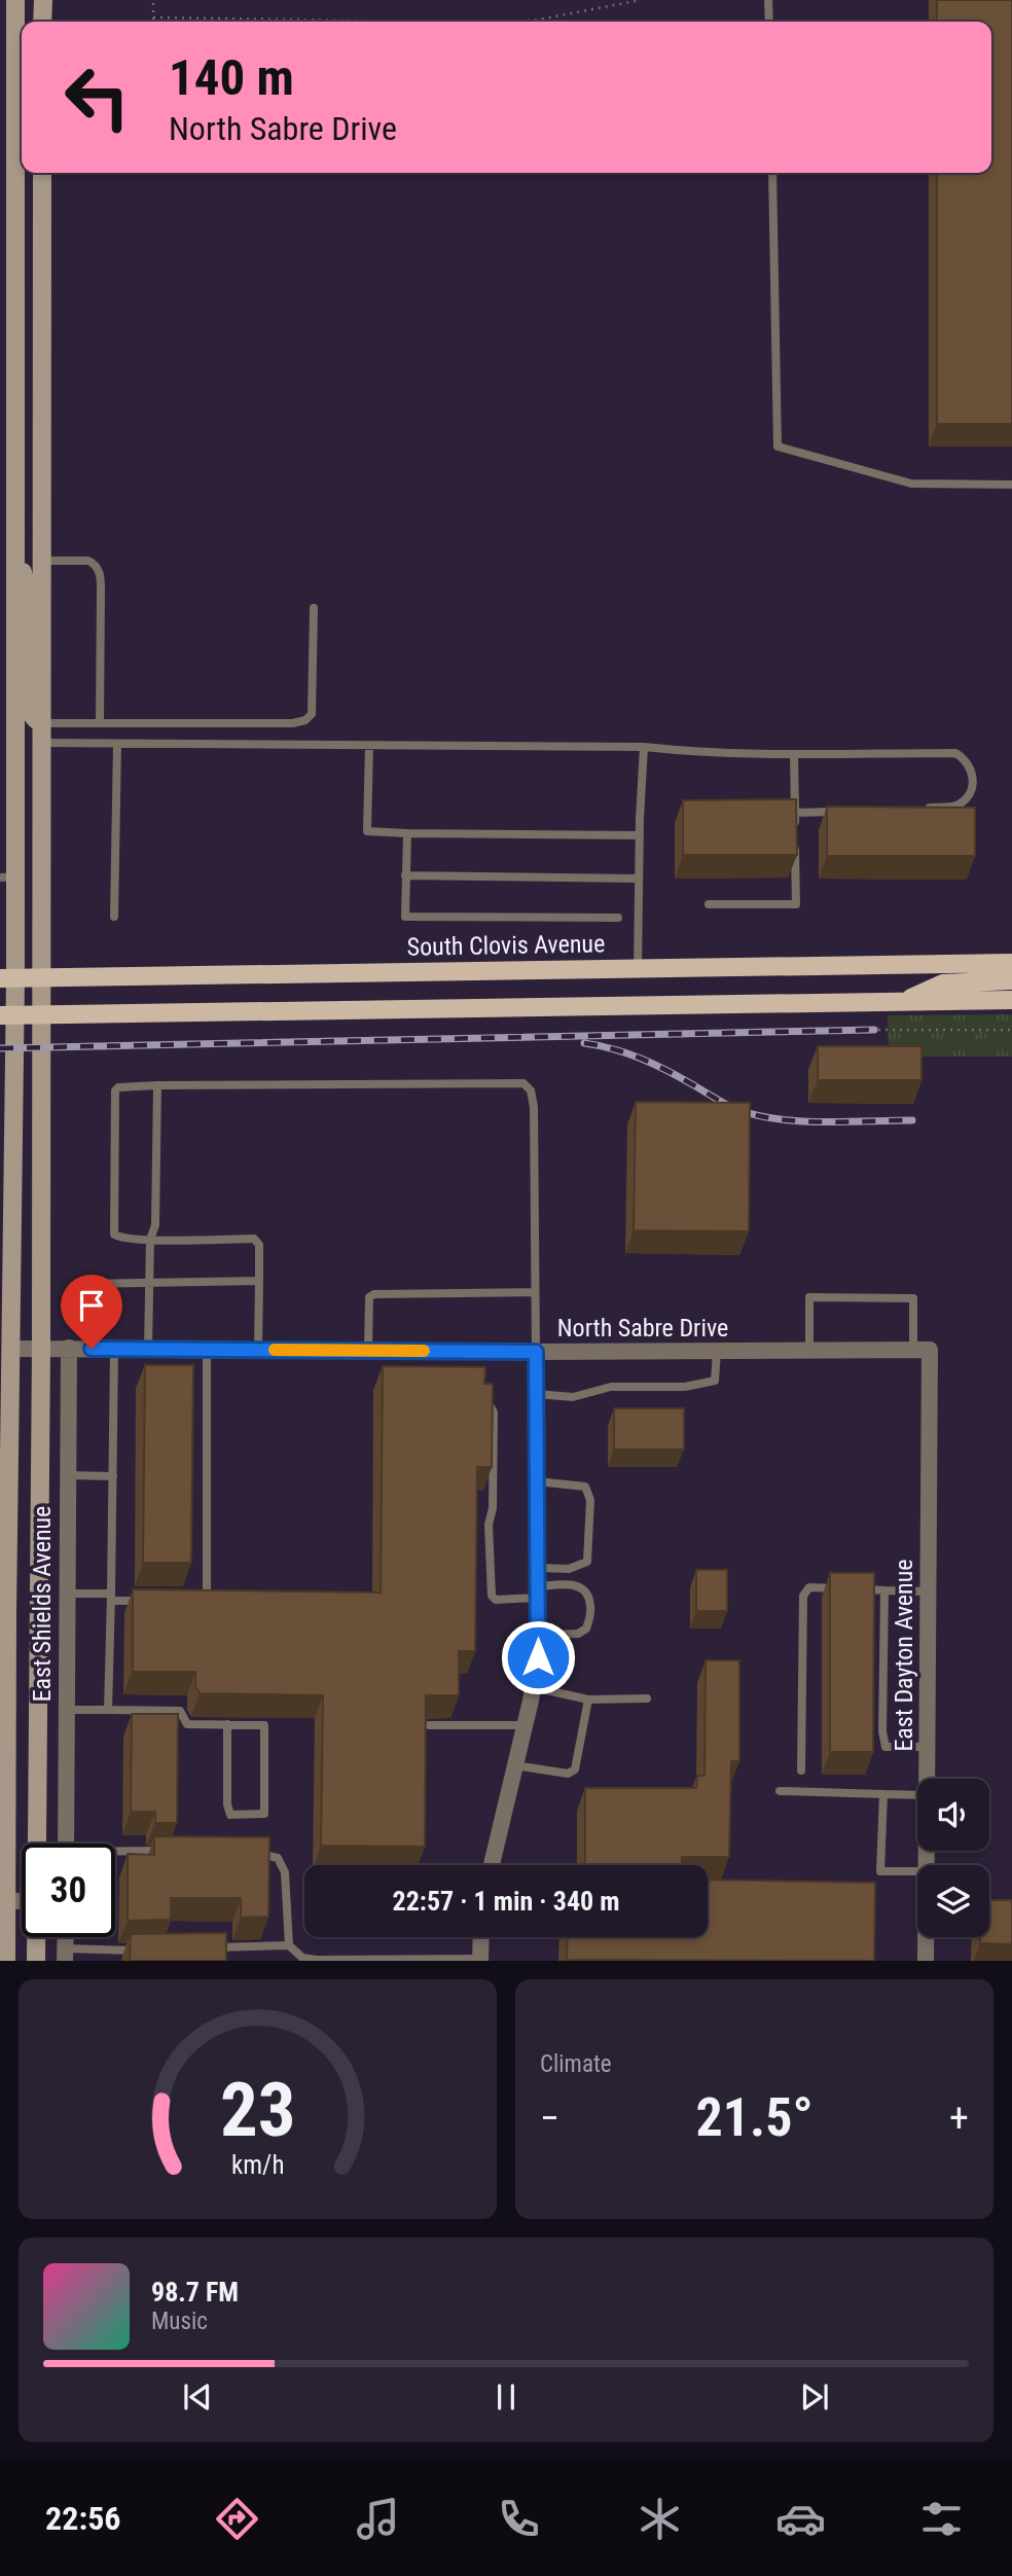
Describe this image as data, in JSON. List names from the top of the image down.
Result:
{
  "streets": {
    "main road": ["South Clovis Avenue", "East Shields Avenue"],
    "street": ["North Sabre Drive", "East Dayton Avenue"]
  },
  "crossings": [
    ["South Clovis Avenue", "East Shields Avenue"],
    ["North Sabre Drive", "East Shields Avenue"],
    ["North Sabre Drive", "East Dayton Avenue"]
  ],
  "page": {
    "turn": ["140 m", "North Sabre Drive"],
    "limit": "30",
    "trip": "22:57 · 1 min · 340 m",
    "tile": "Climate",
    "heat": ["−", "21.5°", "+"],
    "song": ["98.7 FM", "Music"],
    "tabs": "22:56",
    "gauge": ["23", "km/h"]
  }
}
